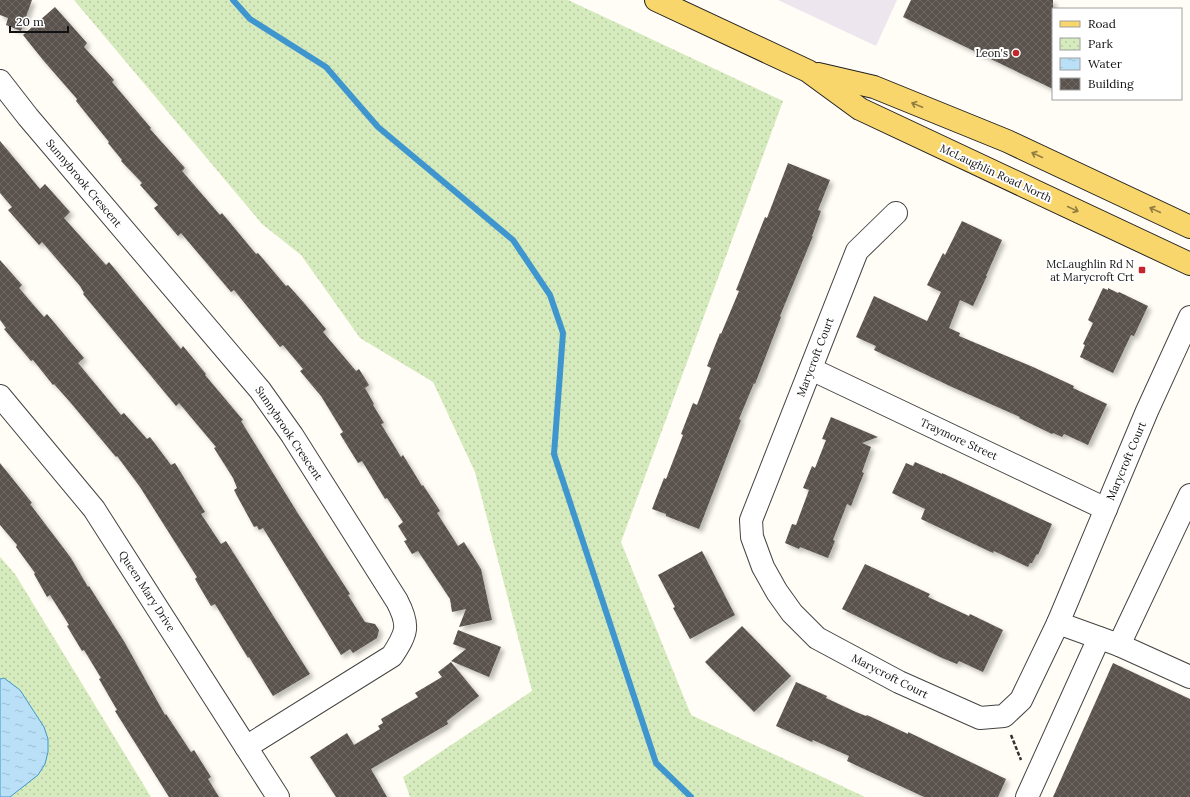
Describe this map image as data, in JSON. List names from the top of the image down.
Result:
{
  "streets": {
    "main road": ["McLaughlin Road North"],
    "street": [
      "Sunnybrook Crescent",
      "Marycroft Court",
      "Traymore Street",
      "Queen Mary Drive"
    ]
  },
  "crossings": [
    ["Sunnybrook Crescent", "Queen Mary Drive"],
    ["Marycroft Court", "Traymore Street"]
  ],
  "places": {
    "other": ["Leon's"],
    "transit": ["McLaughlin Rd N at Marycroft Crt"]
  },
  "legend": [
    "Road",
    "Park",
    "Water",
    "Building"
  ],
  "scale_bar": "20 m"
}
